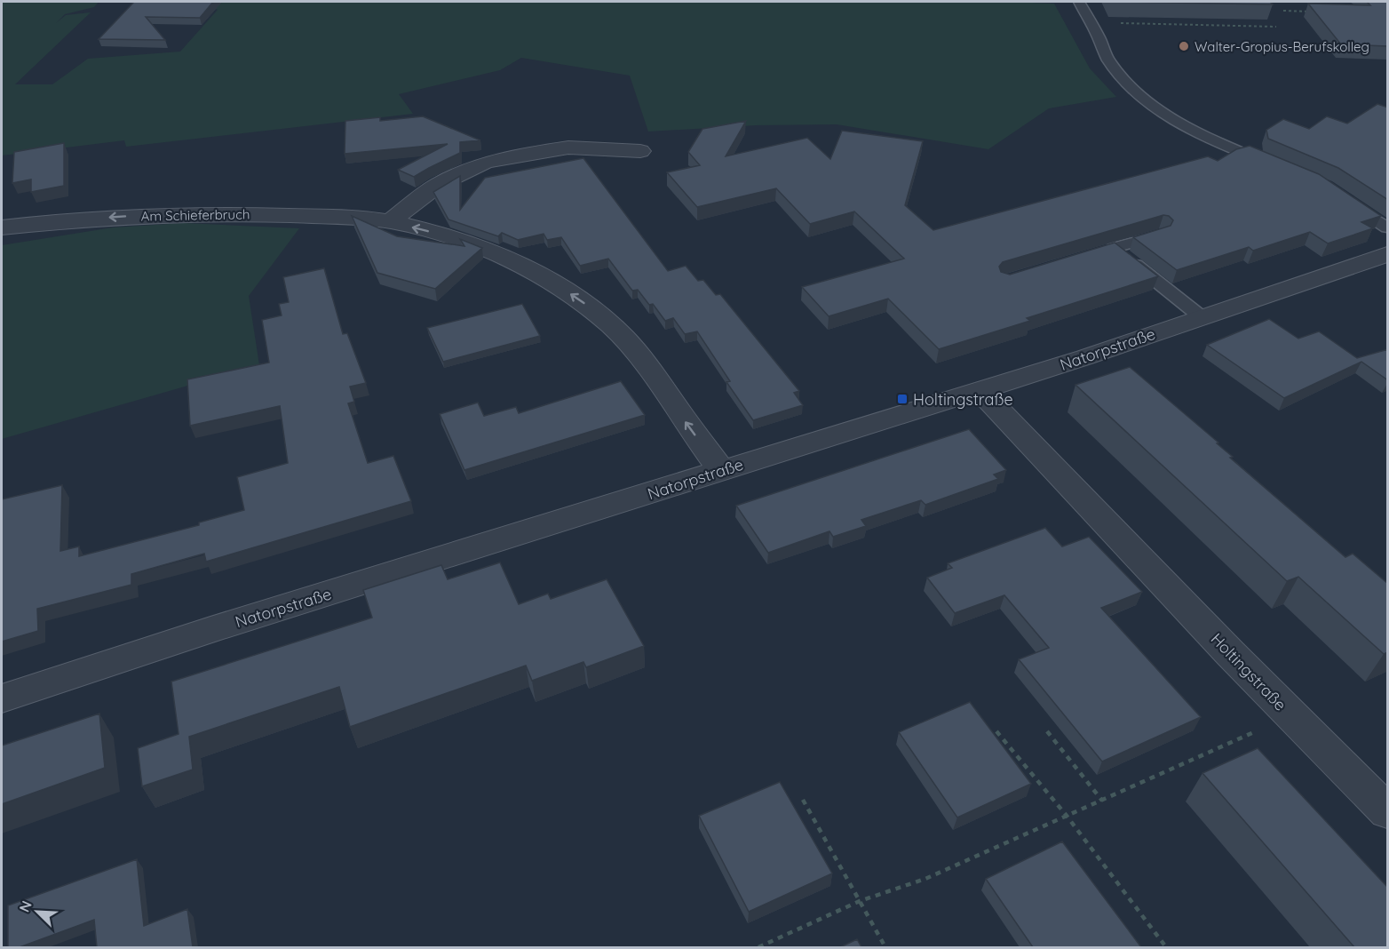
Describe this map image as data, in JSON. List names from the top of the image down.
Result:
{
  "streets": {
    "street": ["Am Schieferbruch", "Natorpstraße", "Holtingstraße"]
  },
  "crossings": [
    ["Am Schieferbruch", "Natorpstraße"],
    ["Natorpstraße", "Holtingstraße"]
  ],
  "one_way": ["Am Schieferbruch"],
  "places": {
    "other": ["Walter-Gropius-Berufskolleg"],
    "transit": ["Holtingstraße"]
  },
  "north": "top left"
}
